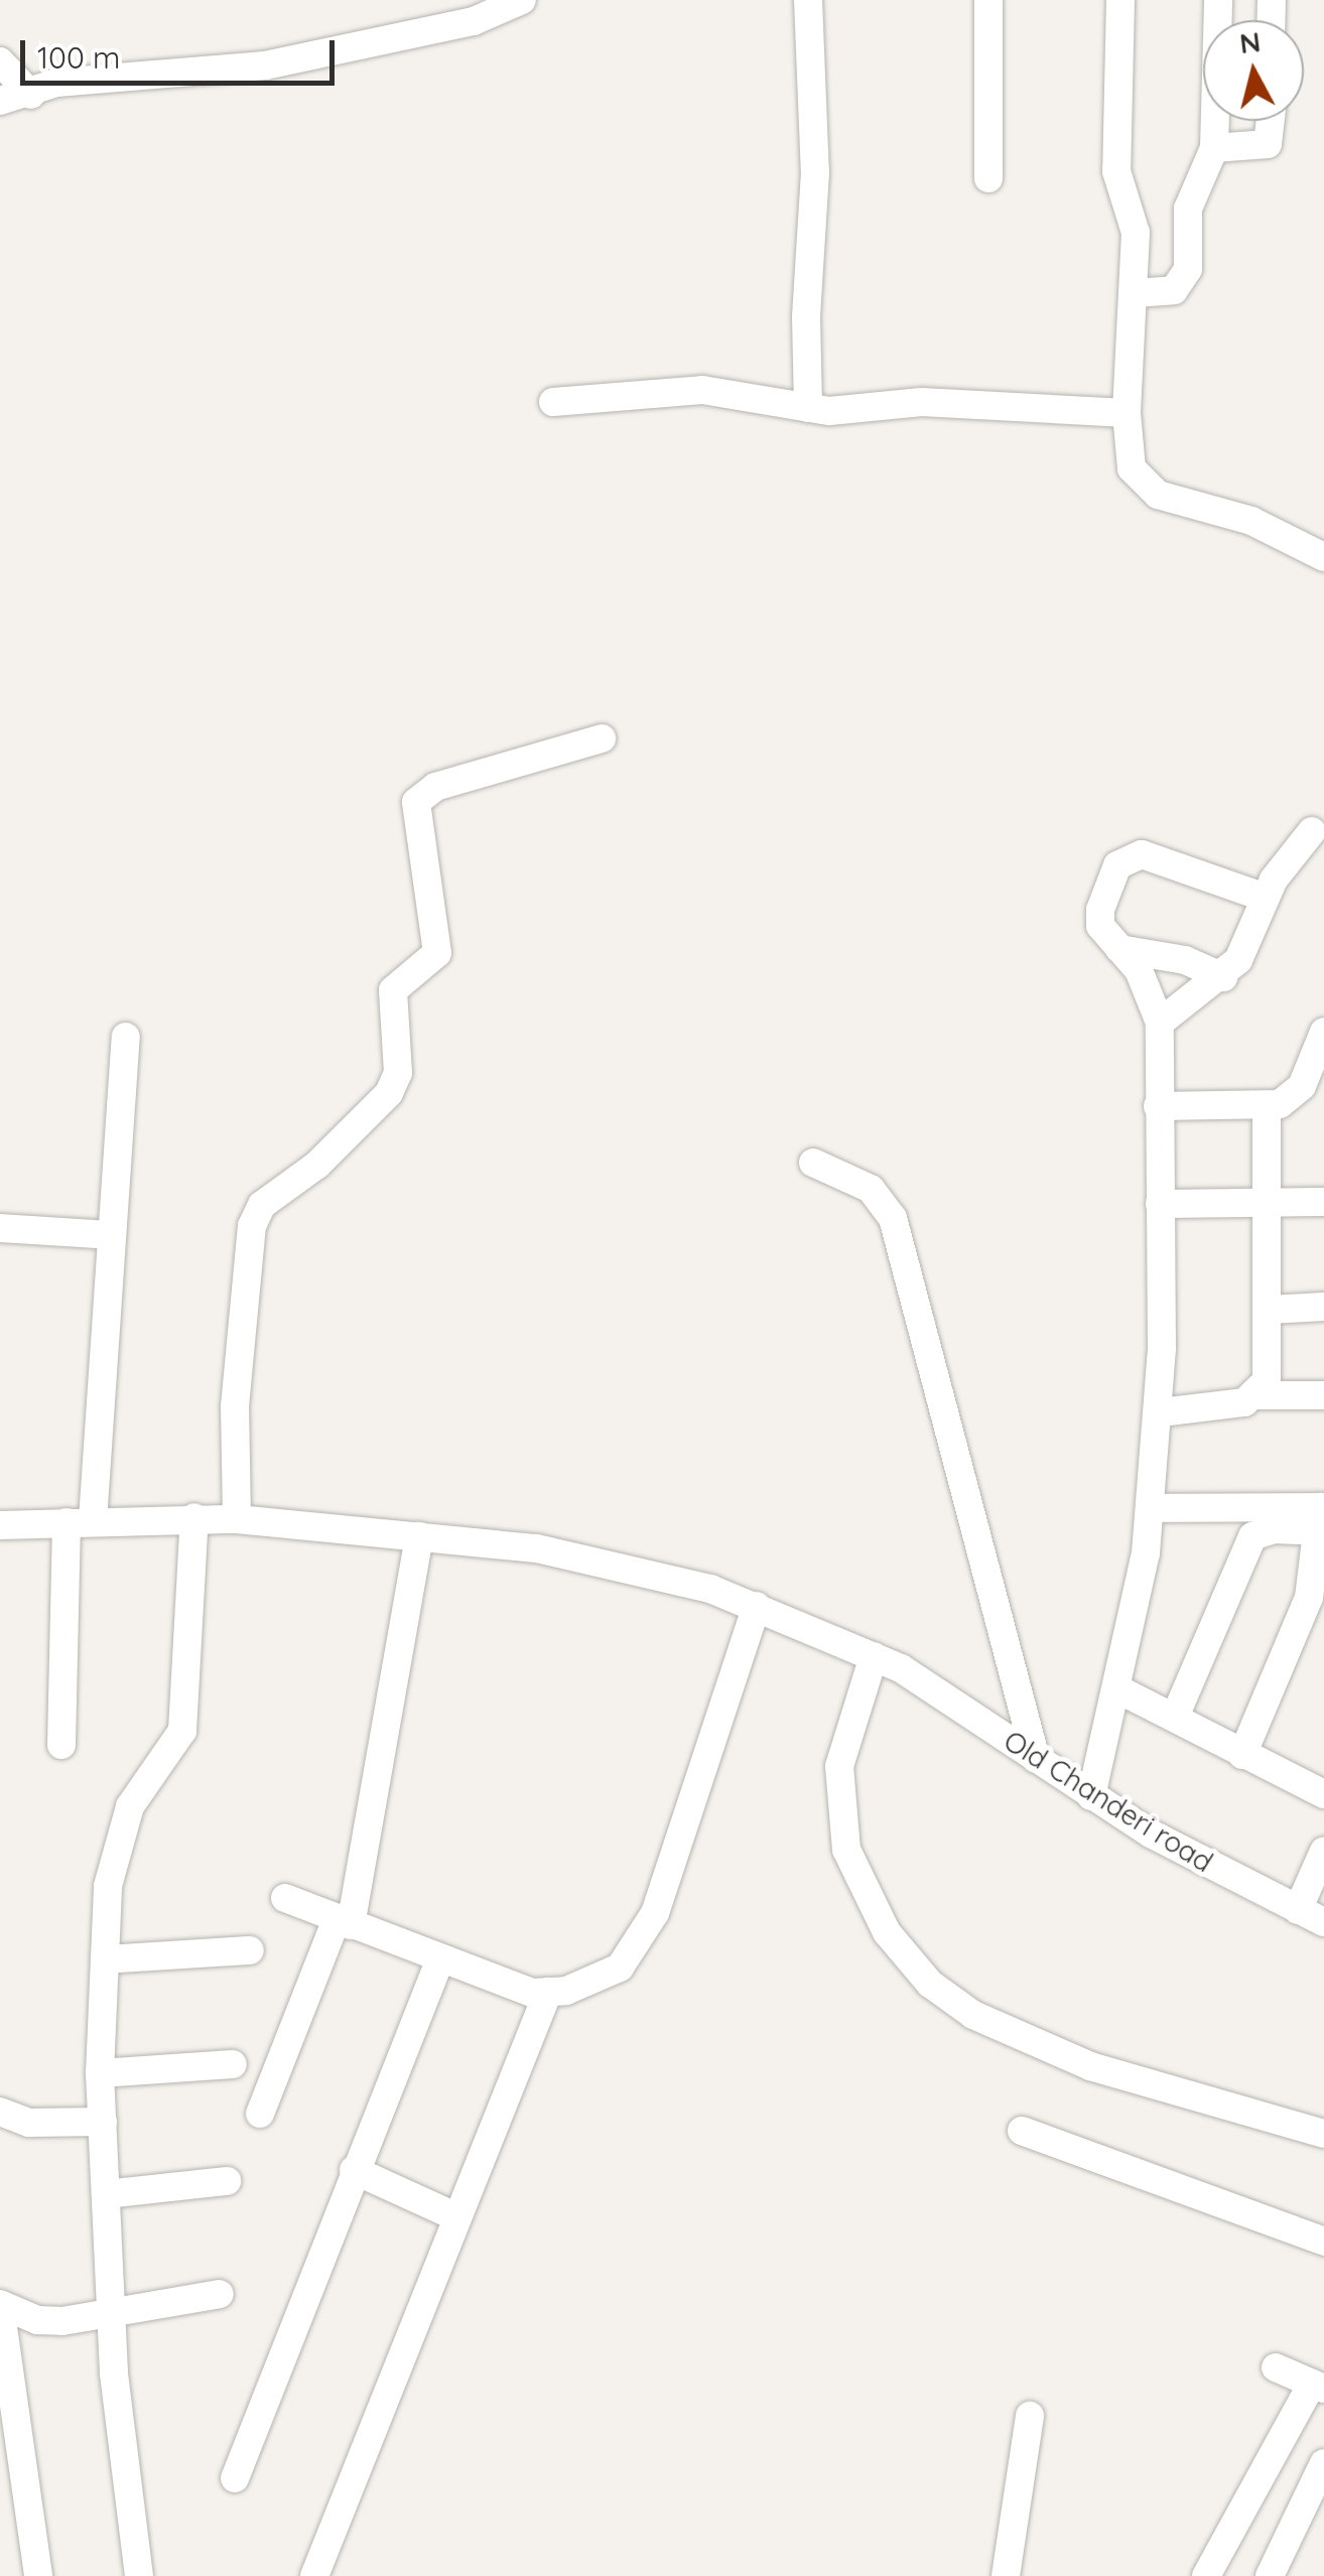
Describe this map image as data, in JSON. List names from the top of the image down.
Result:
{
  "streets": {
    "street": ["Old Chanderi road"]
  },
  "scale_bar": "100 m",
  "north": "top"
}
